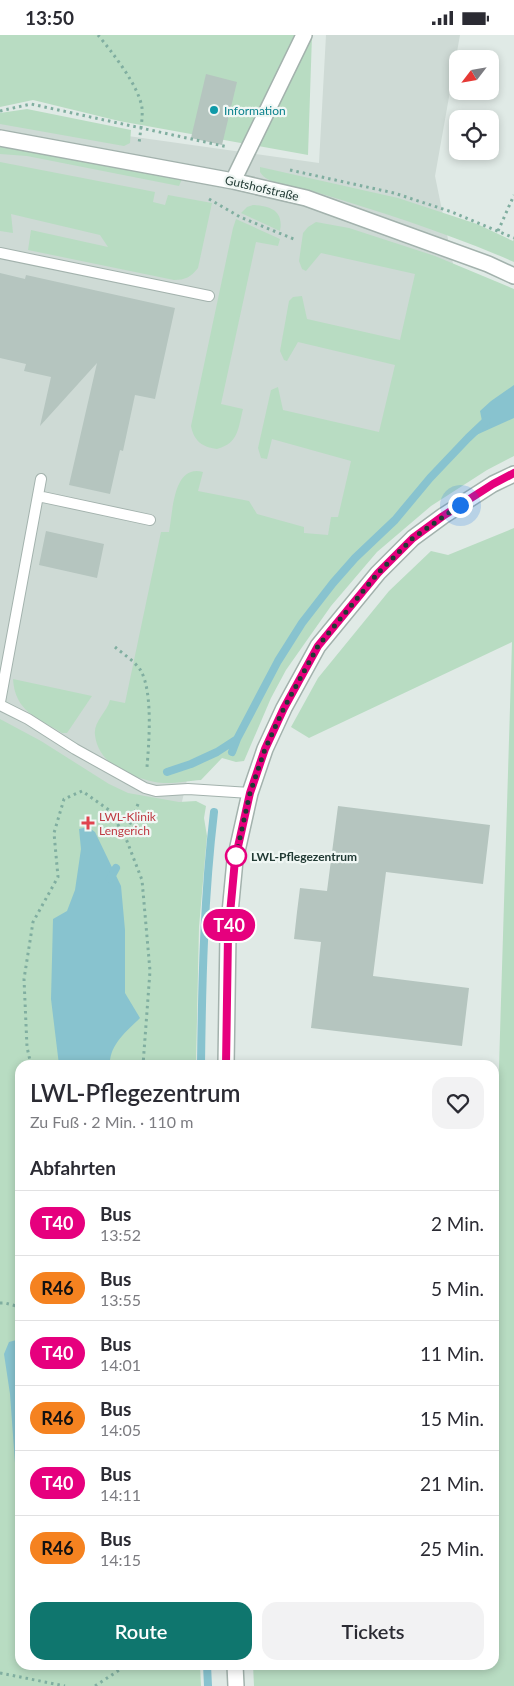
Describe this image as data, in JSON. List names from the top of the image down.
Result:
{
  "streets": {
    "street": ["Gutshofstraße"]
  },
  "places": {
    "other": ["Information", "LWL-Pflegezentrum"],
    "health": ["LWL-Klinik Lengerich"]
  },
  "lines": ["bus line T40"],
  "north": "bottom left",
  "page": {
    "status": "13:50",
    "on_map": "T40",
    "heading": [
      ["LWL-Pflegezentrum", "Zu Fuß · 2 Min. · 110 m"],
      "Abfahrten"
    ],
    "list": [
      {
        "mark": "T40",
        "name": "Bus",
        "note": "13:52",
        "value": "2 Min."
      },
      {
        "mark": "R46",
        "name": "Bus",
        "note": "13:55",
        "value": "5 Min."
      },
      {
        "mark": "T40",
        "name": "Bus",
        "note": "14:01",
        "value": "11 Min."
      },
      {
        "mark": "R46",
        "name": "Bus",
        "note": "14:05",
        "value": "15 Min."
      },
      {
        "mark": "T40",
        "name": "Bus",
        "note": "14:11",
        "value": "21 Min."
      },
      {
        "mark": "R46",
        "name": "Bus",
        "note": "14:15",
        "value": "25 Min."
      }
    ],
    "buttons": ["Route", "Tickets"]
  }
}
